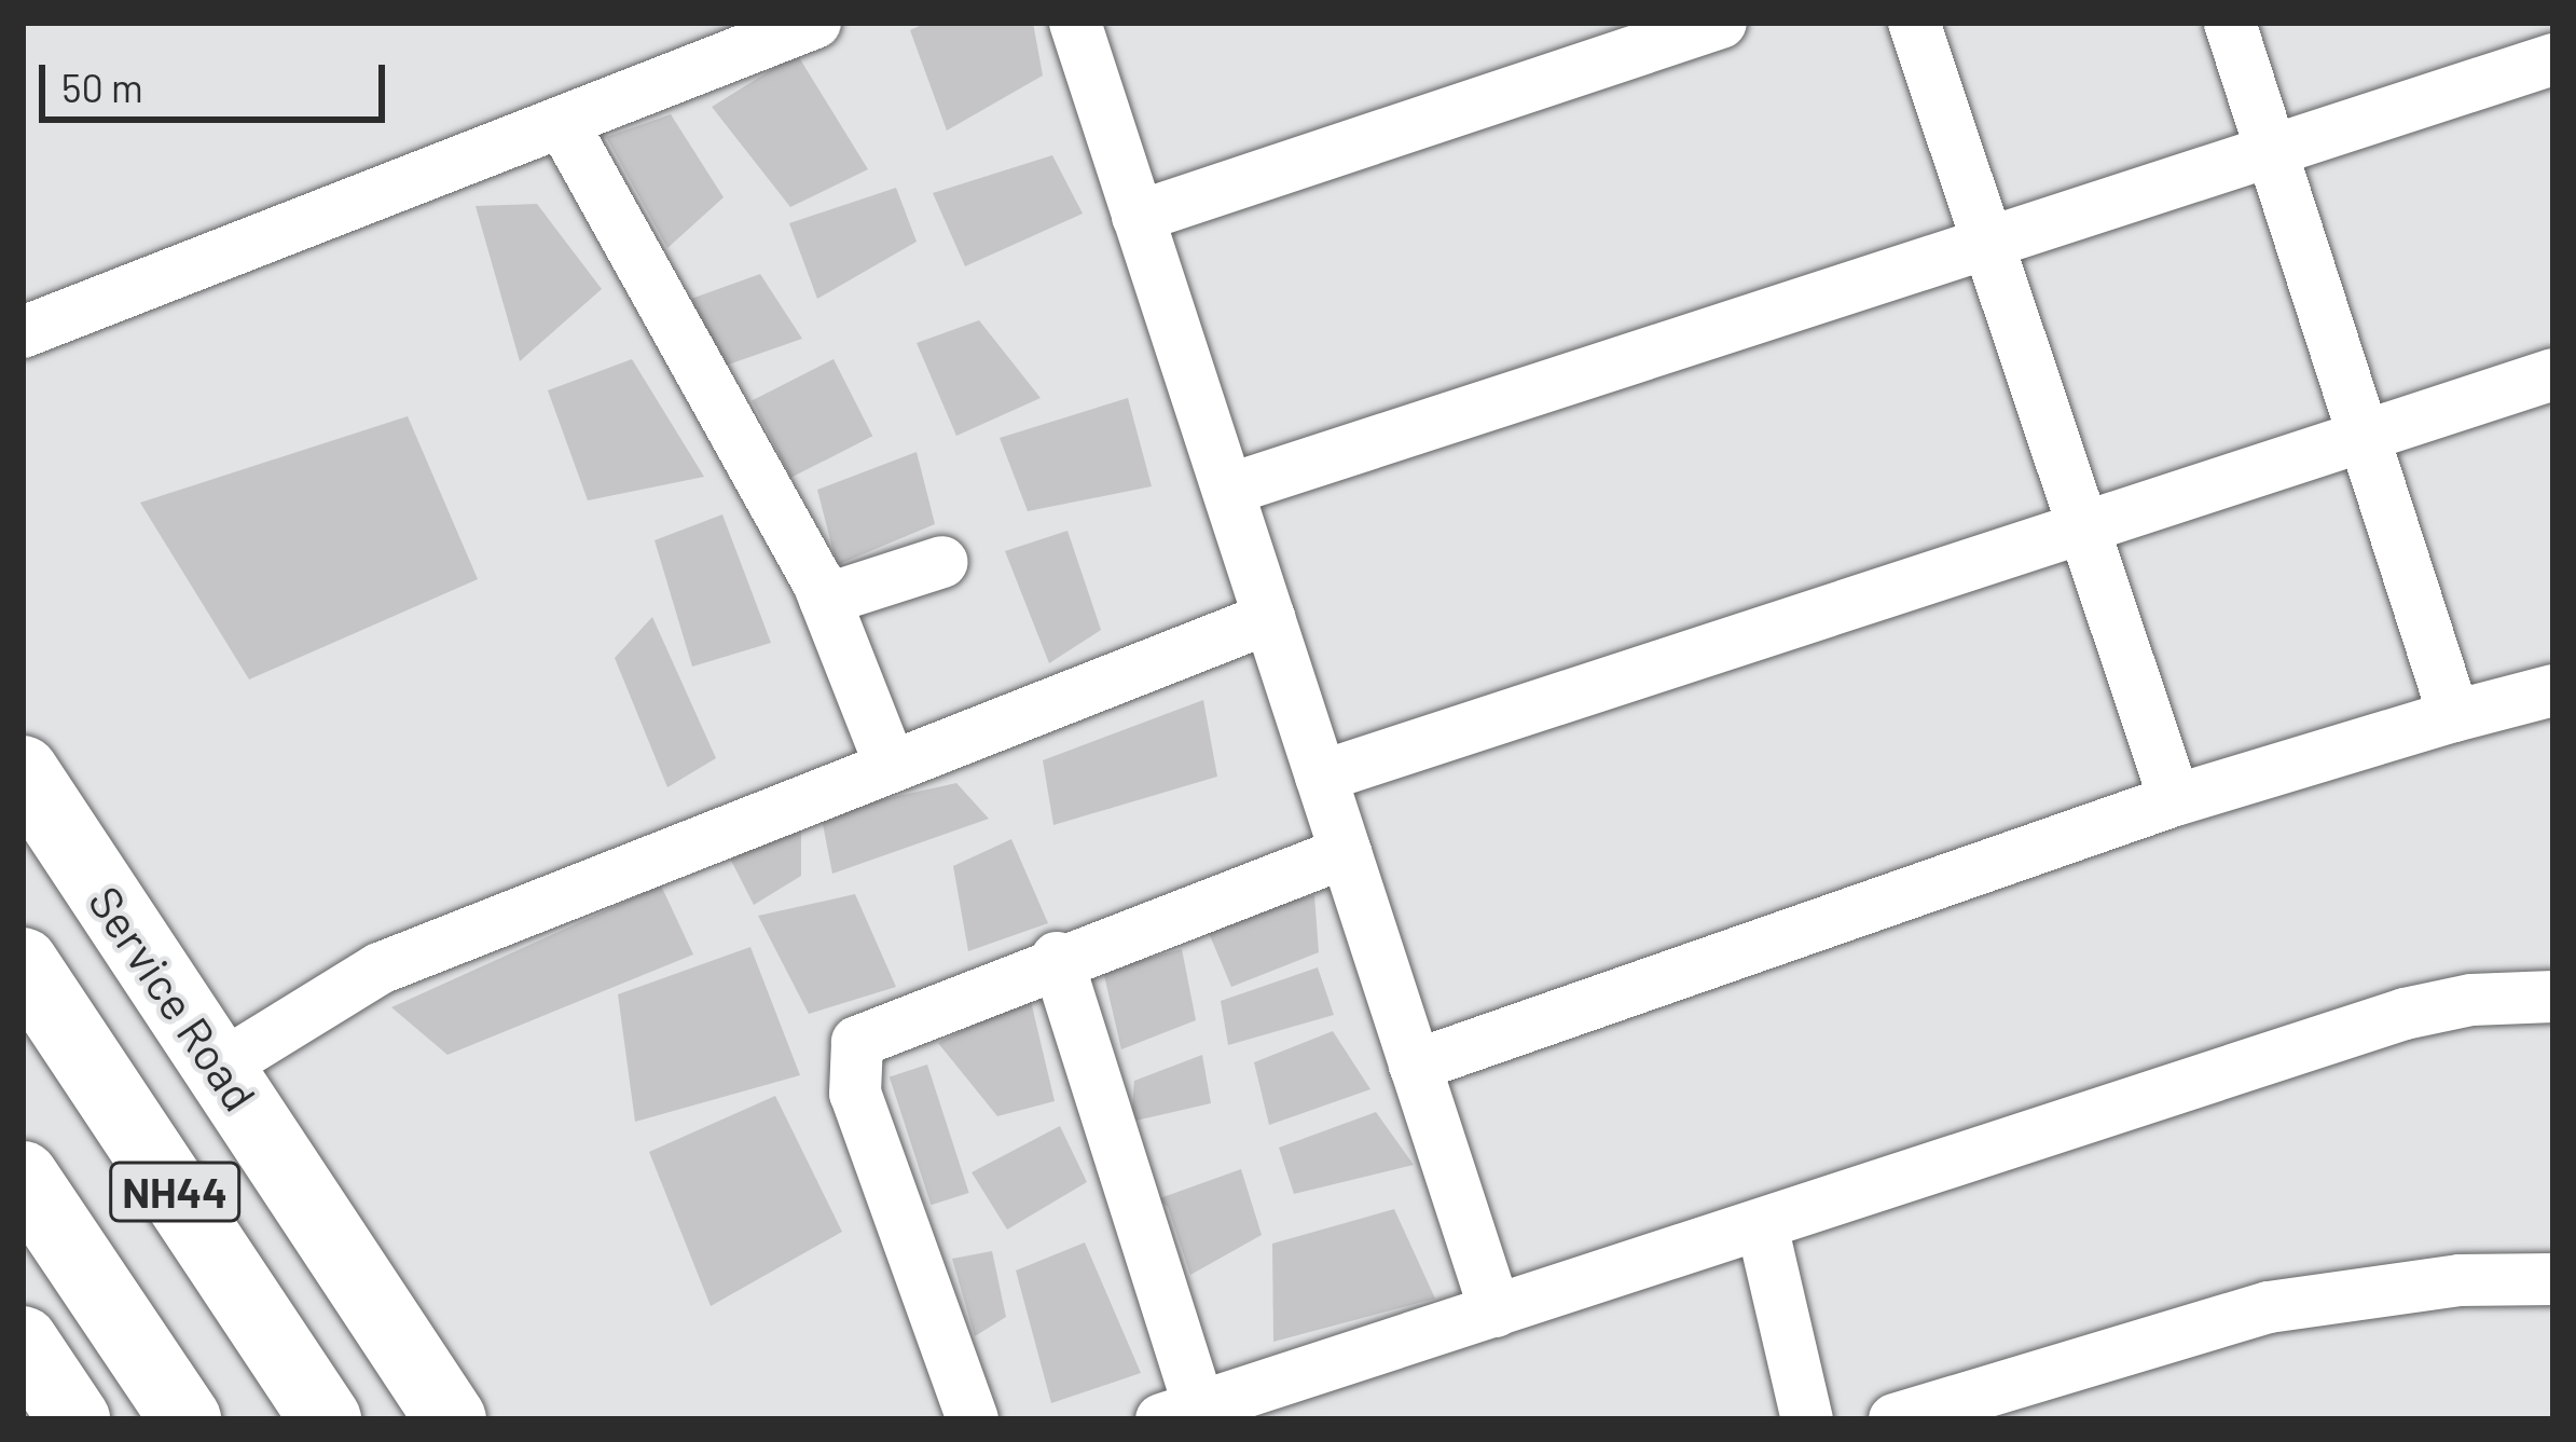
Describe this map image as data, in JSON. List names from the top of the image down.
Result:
{
  "streets": {
    "main road": ["Service Road", "NH44"]
  },
  "scale_bar": "50 m"
}
